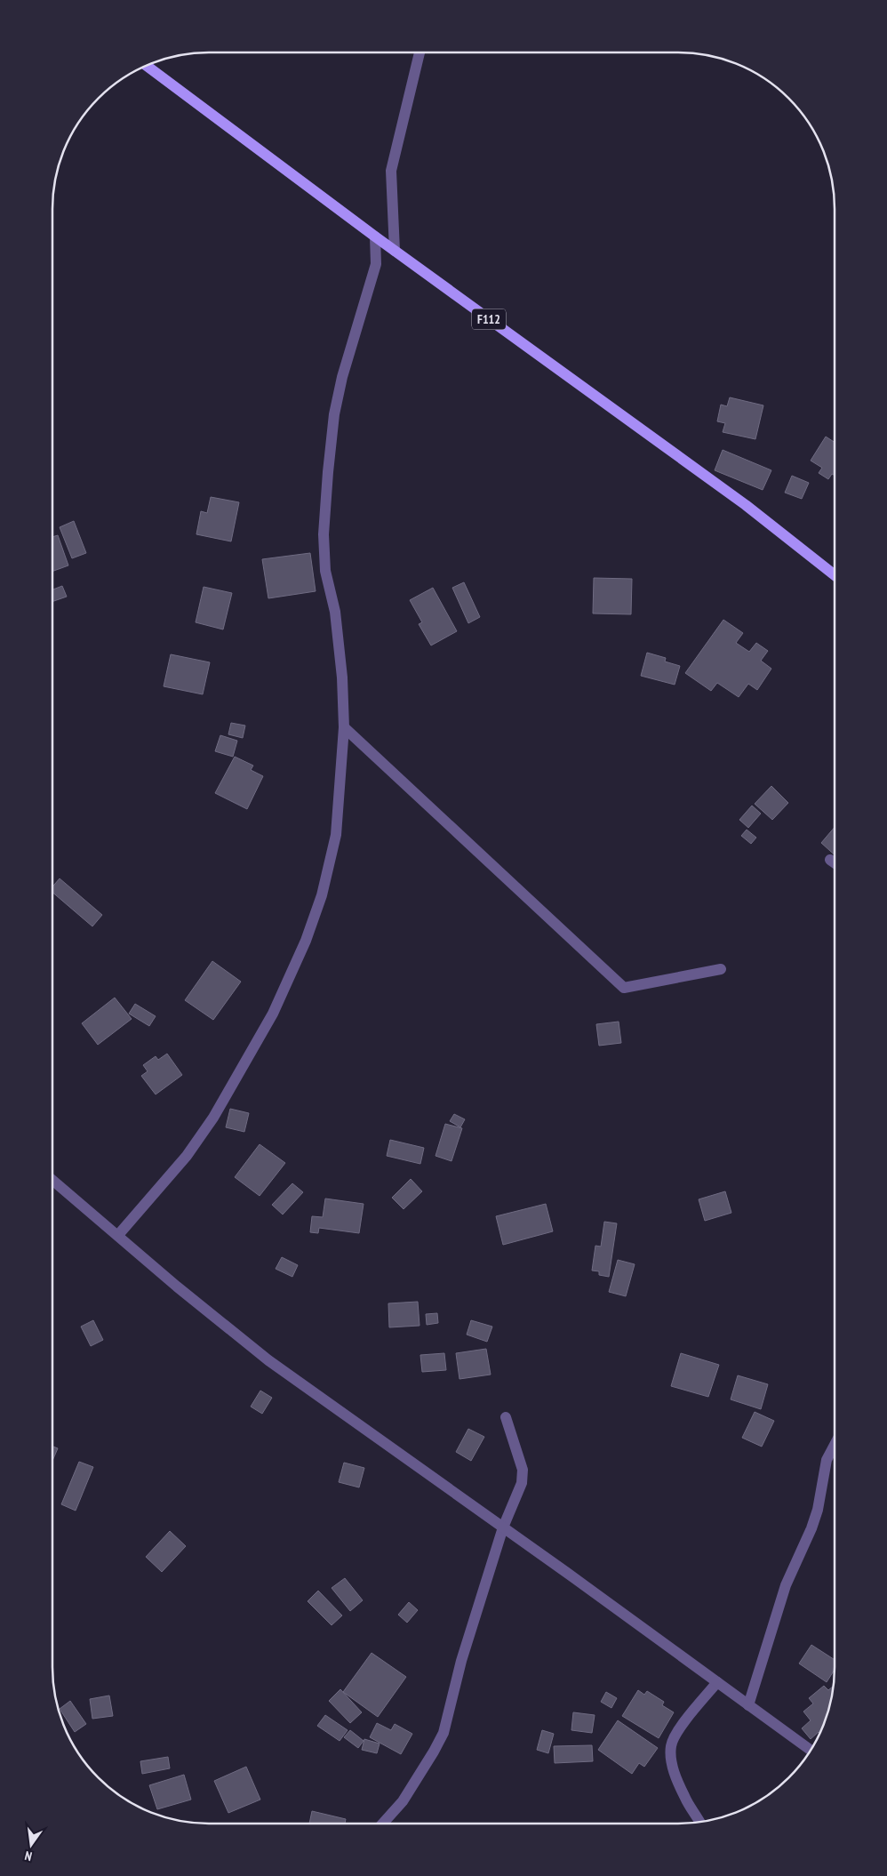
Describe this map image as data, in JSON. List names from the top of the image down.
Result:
{
  "streets": {
    "main road": ["F112"]
  },
  "north": "bottom"
}
